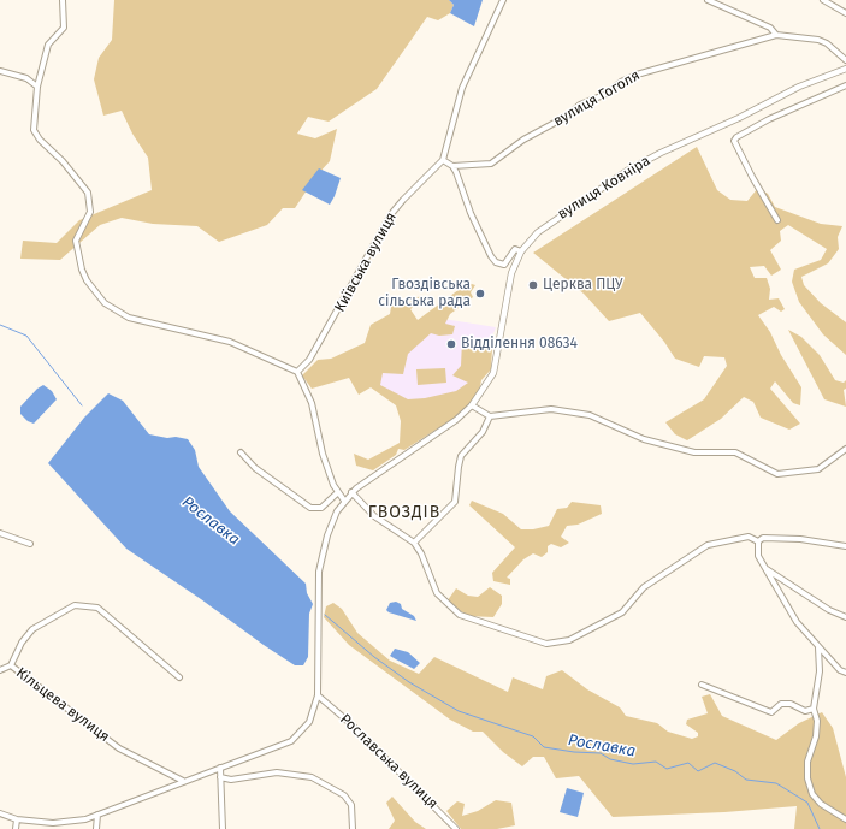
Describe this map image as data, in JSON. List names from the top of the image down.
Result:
{
  "streets": {
    "street": [
      "вулиця Гоголя",
      "вулиця Ковніра",
      "Київська вулиця",
      "Кільцева вулиця",
      "Рославська вулиця"
    ]
  },
  "districts": ["ГВОЗДІВ"],
  "water": ["Рославка"],
  "places": ["Церква ПЦУ", "Гвоздівська сільська рада", "Відділення 08634"]
}
